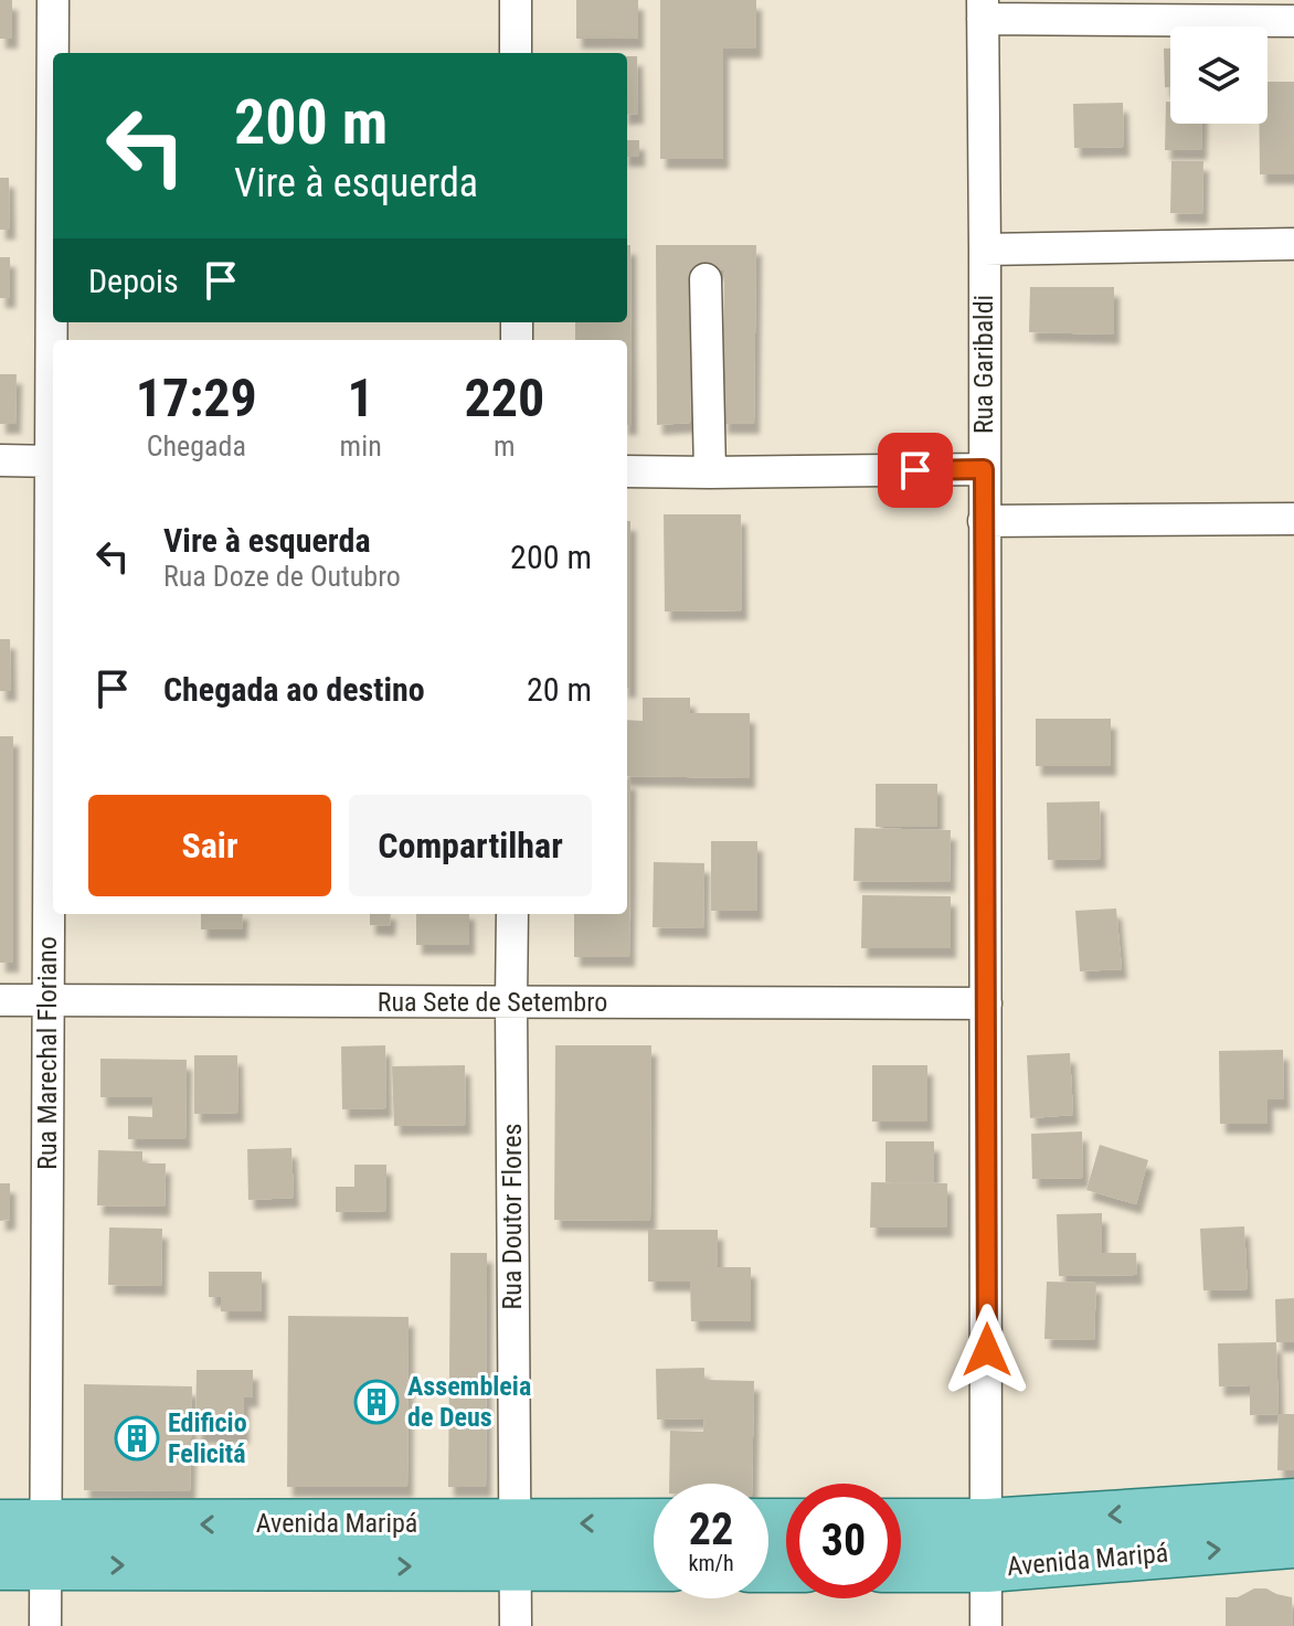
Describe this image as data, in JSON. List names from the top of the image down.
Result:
{
  "streets": {
    "main road": ["Avenida Maripá"],
    "street": [
      "Rua Garibaldi",
      "Rua Sete de Setembro",
      "Rua Marechal Floriano",
      "Rua Doutor Flores"
    ]
  },
  "crossings": [
    ["Rua Garibaldi", "Rua Sete de Setembro"],
    ["Rua Garibaldi", "Avenida Maripá"],
    ["Rua Sete de Setembro", "Rua Marechal Floriano"],
    ["Rua Sete de Setembro", "Rua Doutor Flores"],
    ["Rua Marechal Floriano", "Avenida Maripá"],
    ["Rua Doutor Flores", "Avenida Maripá"]
  ],
  "places": {
    "building": ["Assembleia de Deus", "Edificio Felicitá"]
  },
  "page": {
    "turn": ["200 m", "Vire à esquerda"],
    "then": "Depois",
    "eta": [
      "17:29",
      "Chegada",
      "1",
      "min",
      "220",
      "m"
    ],
    "list": [
      {
        "name": "Vire à esquerda",
        "note": "Rua Doze de Outubro",
        "value": "200 m"
      },
      {
        "name": "Chegada ao destino",
        "value": "20 m"
      }
    ],
    "buttons": ["Sair", "Compartilhar"],
    "speed": "22 km/h",
    "limit": "30"
  }
}
